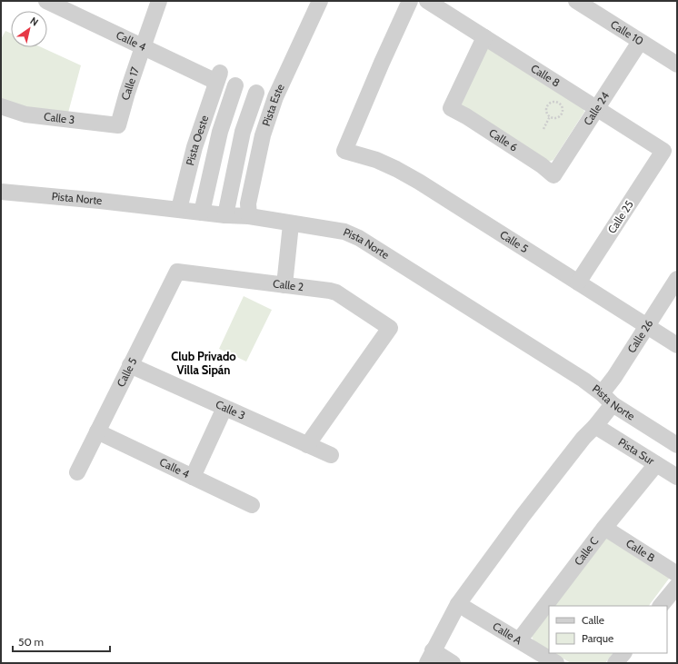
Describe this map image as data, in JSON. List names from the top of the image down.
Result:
{
  "streets": {
    "street": [
      "Calle 10",
      "Calle 4",
      "Calle 8",
      "Calle 17",
      "Pista Este",
      "Calle 24",
      "Calle 3",
      "Pista Oeste",
      "Calle 6",
      "Pista Norte",
      "Calle 25",
      "Calle 5",
      "Calle 2",
      "Calle 26",
      "Pista Sur",
      "Calle C",
      "Calle B",
      "Calle A"
    ]
  },
  "crossings": [
    ["Calle 10", "Calle 24"],
    ["Calle 4", "Calle 17"],
    ["Calle 4", "Pista Oeste"],
    ["Calle 4", "Calle 5"],
    ["Calle 8", "Calle 24"],
    ["Calle 8", "Calle 6"],
    ["Calle 8", "Calle 25"],
    ["Calle 17", "Calle 3"],
    ["Pista Este", "Pista Norte"],
    ["Calle 24", "Calle 6"],
    ["Calle 3", "Calle 5"],
    ["Calle 3", "Calle 2"],
    ["Pista Oeste", "Pista Norte"],
    ["Pista Norte", "Calle 26"],
    ["Calle 25", "Calle 5"],
    ["Calle 5", "Calle 2"],
    ["Calle 5", "Calle 26"],
    ["Calle 26", "Pista Sur"],
    ["Calle 26", "Calle A"],
    ["Pista Sur", "Calle C"],
    ["Calle C", "Calle B"],
    ["Calle C", "Calle A"]
  ],
  "districts": ["Club Privado Villa Sipán"],
  "legend": ["Calle", "Parque"],
  "scale_bar": "50 m",
  "north": "top right"
}
